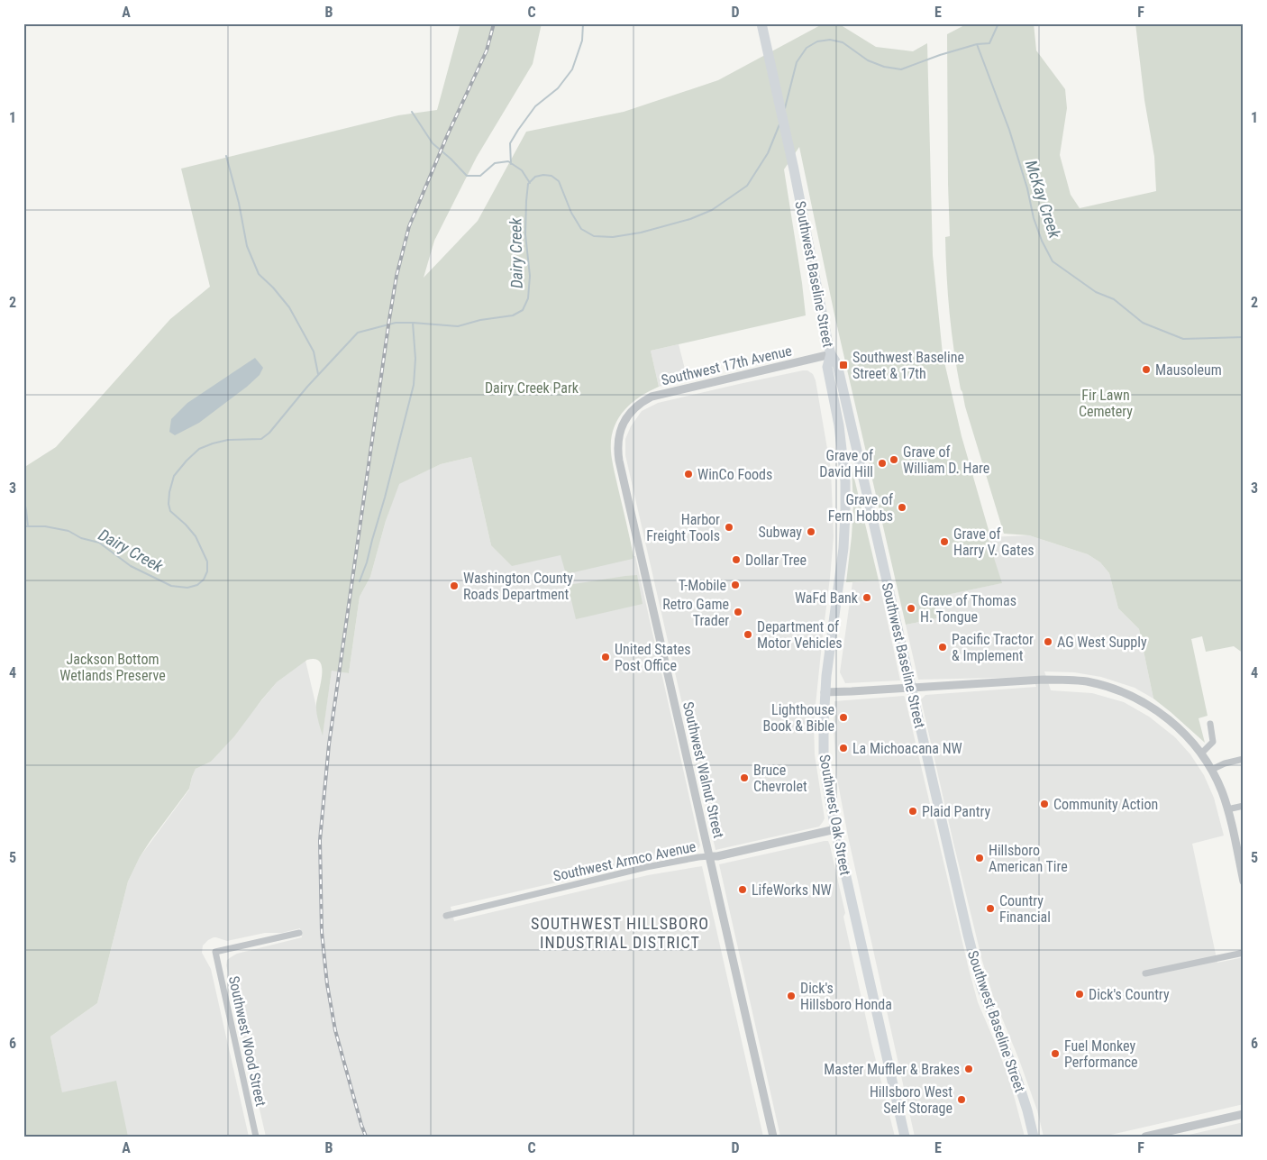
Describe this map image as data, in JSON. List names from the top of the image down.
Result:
{
  "streets": {
    "highway": ["Southwest Baseline Street", "Southwest Oak Street"],
    "street": [
      "Southwest 17th Avenue",
      "Southwest Walnut Street",
      "Southwest Armco Avenue",
      "Southwest Wood Street"
    ]
  },
  "crossings": [
    ["Southwest Baseline Street", "Southwest 17th Avenue"],
    ["Southwest Baseline Street", "Southwest Oak Street"],
    ["Southwest 17th Avenue", "Southwest Walnut Street"],
    ["Southwest 17th Avenue", "Southwest Oak Street"],
    ["Southwest Walnut Street", "Southwest Armco Avenue"],
    ["Southwest Oak Street", "Southwest Armco Avenue"]
  ],
  "districts": ["SOUTHWEST HILLSBORO INDUSTRIAL DISTRICT"],
  "water": ["McKay Creek", "Dairy Creek"],
  "parks": ["Dairy Creek Park", "Fir Lawn Cemetery", "Jackson Bottom Wetlands Preserve"],
  "places": {
    "transit": ["Southwest Baseline Street & 17th"],
    "other": [
      "Mausoleum",
      "Grave of William D. Hare",
      "Grave of David Hill",
      "WinCo Foods",
      "Grave of Fern Hobbs",
      "Harbor Freight Tools",
      "Subway",
      "Grave of Harry V. Gates",
      "Dollar Tree",
      "T-Mobile",
      "Washington County Roads Department",
      "WaFd Bank",
      "Grave of Thomas H. Tongue",
      "Retro Game Trader",
      "Department of Motor Vehicles",
      "AG West Supply",
      "Pacific Tractor & Implement",
      "United States Post Office",
      "Lighthouse Book & Bible",
      "La Michoacana NW",
      "Bruce Chevrolet",
      "Community Action",
      "Plaid Pantry",
      "Hillsboro American Tire",
      "LifeWorks NW",
      "Country Financial",
      "Dick's Country",
      "Dick's Hillsboro Honda",
      "Fuel Monkey Performance",
      "Master Muffler & Brakes",
      "Hillsboro West Self Storage"
    ]
  },
  "grid": {
    "columns": [
      "A",
      "B",
      "C",
      "D",
      "E",
      "F"
    ],
    "rows": [
      "1",
      "2",
      "3",
      "4",
      "5",
      "6"
    ]
  }
}
